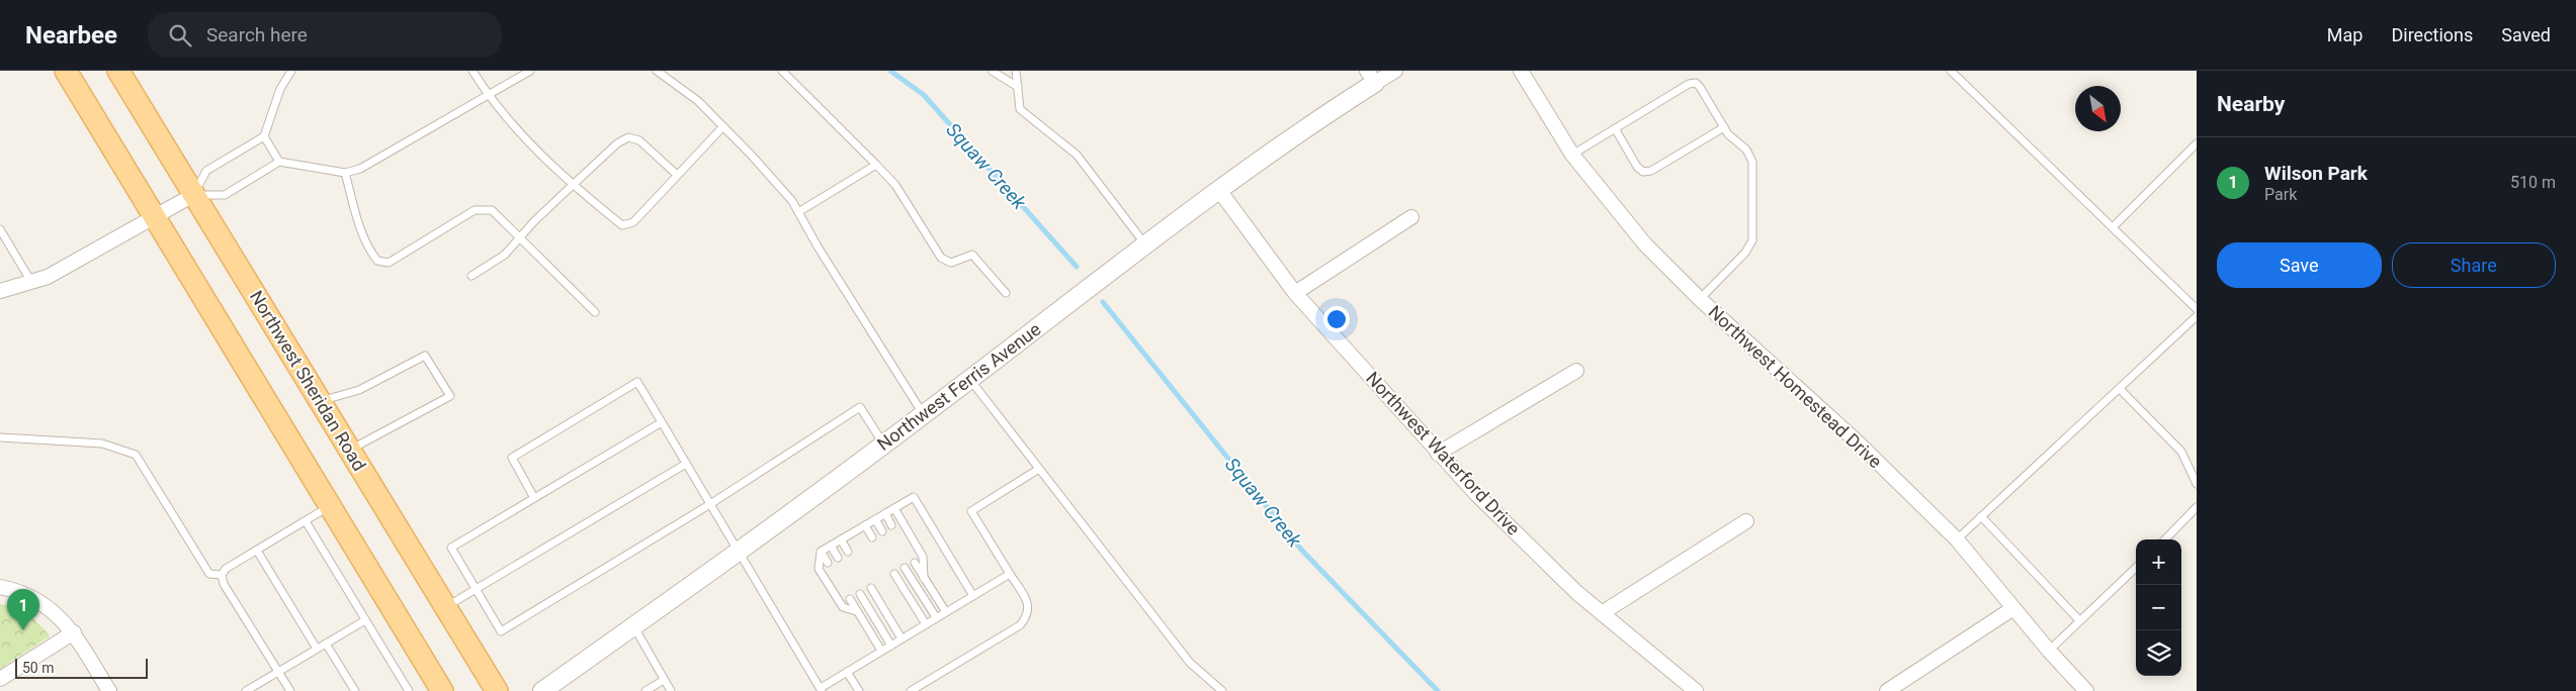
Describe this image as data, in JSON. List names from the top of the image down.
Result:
{
  "streets": {
    "main road": ["Northwest Sheridan Road"],
    "street": ["Northwest Ferris Avenue", "Northwest Homestead Drive", "Northwest Waterford Drive"]
  },
  "crossings": [
    ["Northwest Ferris Avenue", "Northwest Waterford Drive"]
  ],
  "water": ["Squaw Creek"],
  "scale_bar": "50 m",
  "north": "bottom right",
  "page": {
    "header": "Nearbee",
    "search": "Search here",
    "nav": ["Map", "Directions", "Saved"],
    "heading": "Nearby",
    "list": [
      {
        "mark": "1",
        "name": "Wilson Park",
        "note": "Park",
        "value": "510 m"
      }
    ],
    "buttons": ["Save", "Share"],
    "map_buttons": ["+", "−"],
    "pins": "1",
    "scale": "50 m"
  }
}
